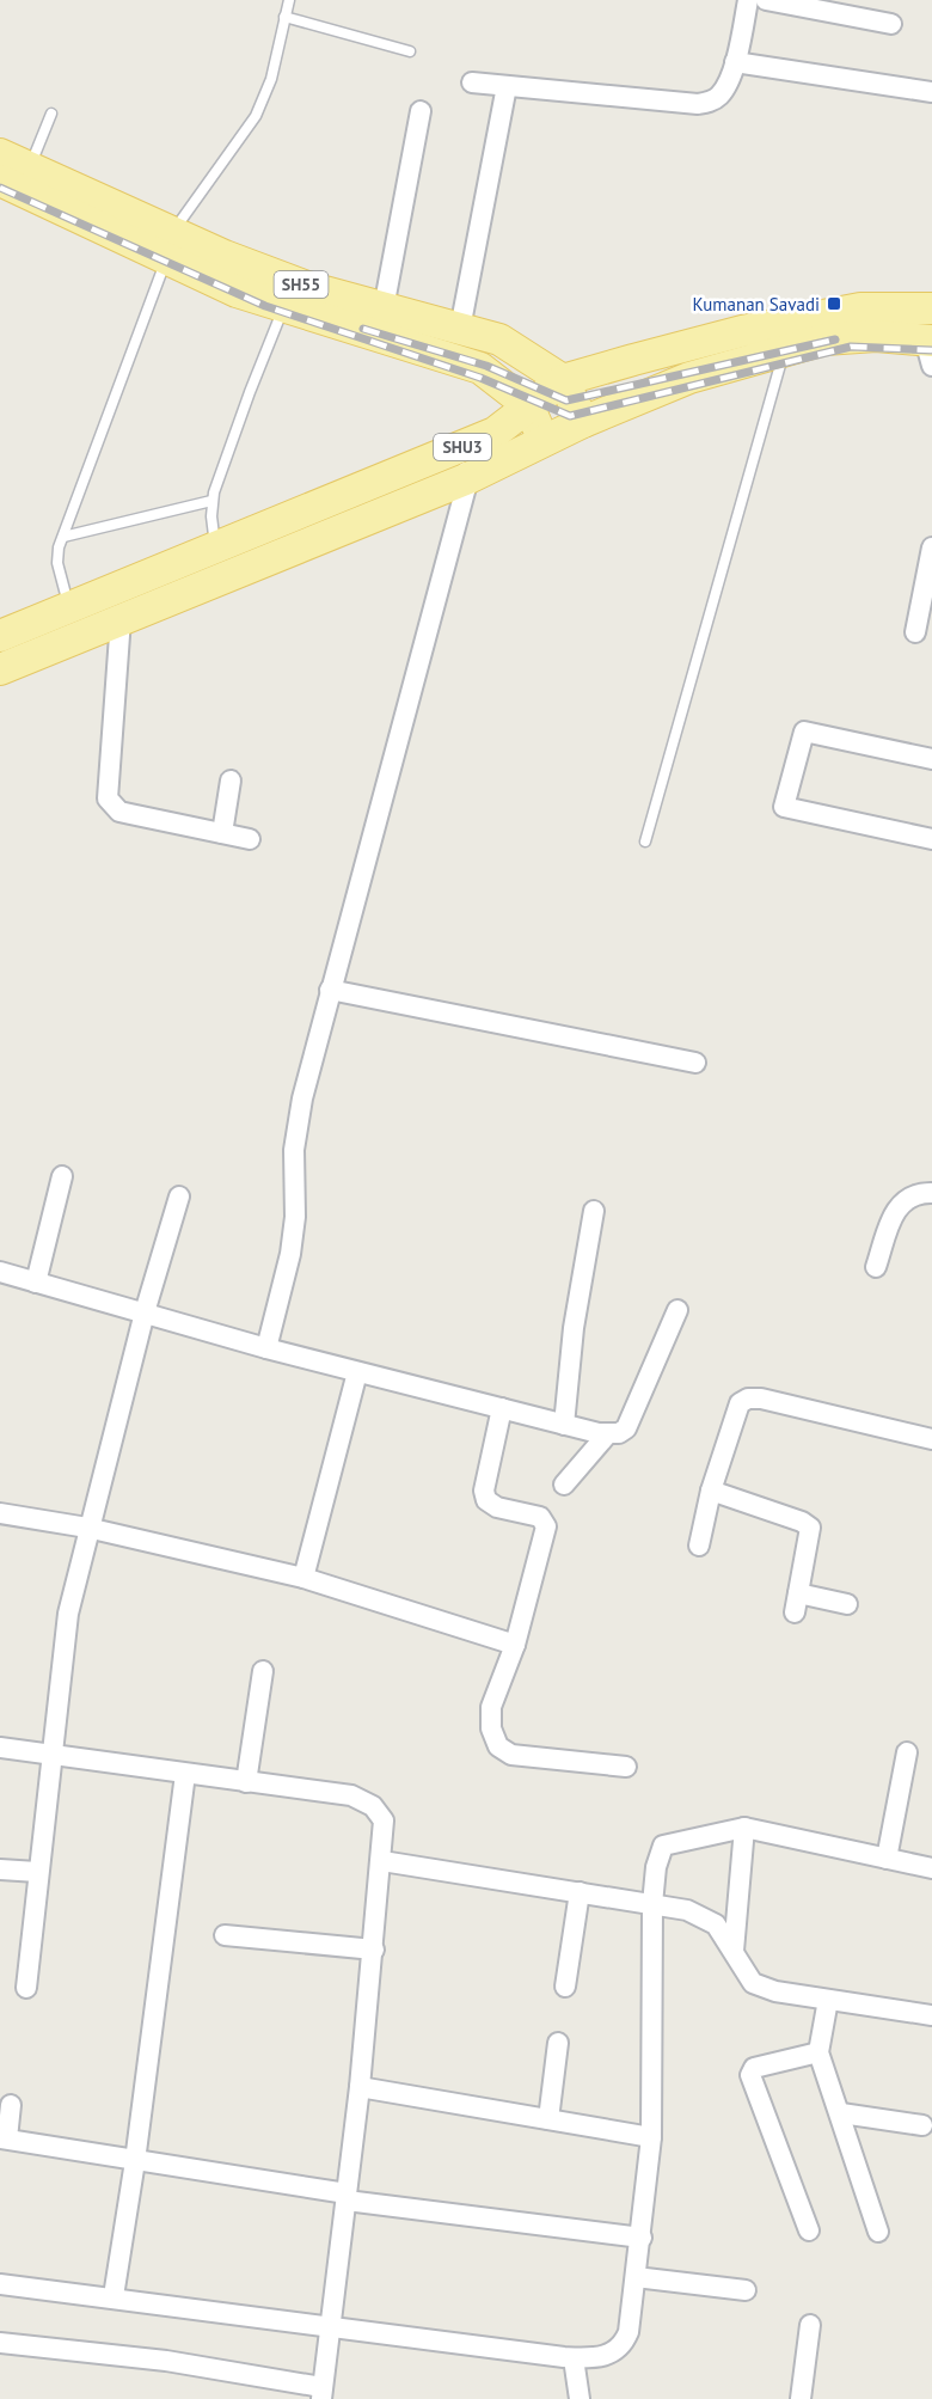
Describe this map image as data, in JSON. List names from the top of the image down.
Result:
{
  "streets": {
    "main road": ["SH55", "SHU3"]
  },
  "crossings": [
    ["SH55", "SHU3"]
  ],
  "places": {
    "transit": ["Kumanan Savadi"]
  }
}
